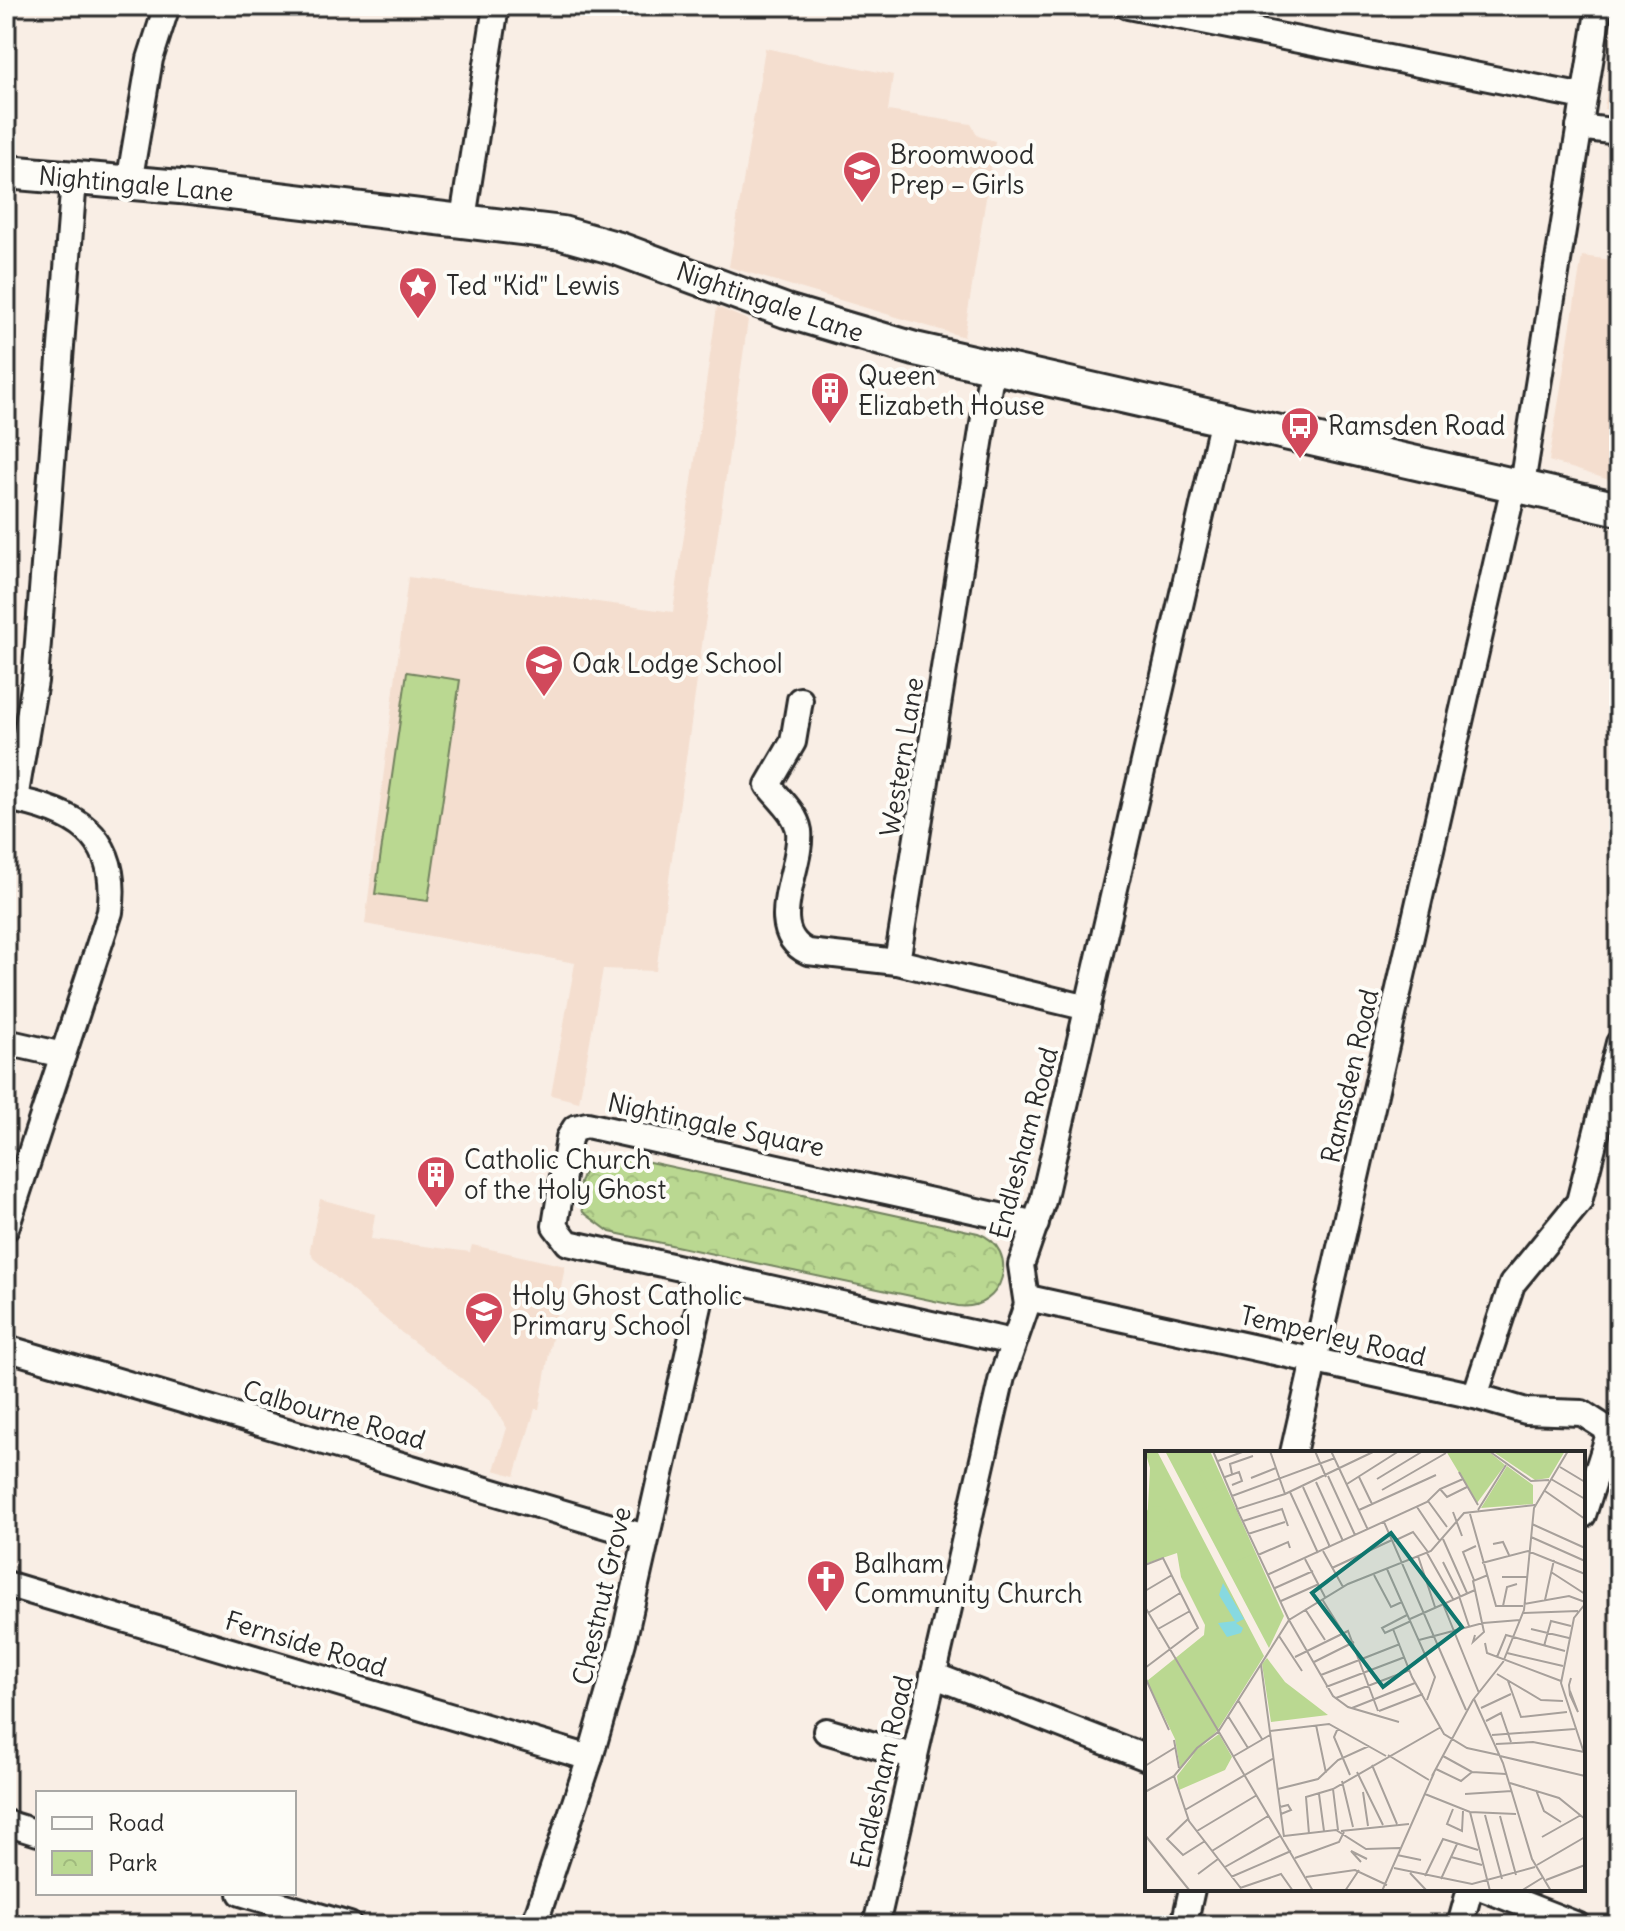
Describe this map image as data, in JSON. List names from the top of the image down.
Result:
{
  "streets": {
    "main road": ["Nightingale Lane"],
    "street": [
      "Western Lane",
      "Ramsden Road",
      "Nightingale Square",
      "Endlesham Road",
      "Temperley Road",
      "Calbourne Road",
      "Chestnut Grove",
      "Fernside Road"
    ]
  },
  "crossings": [
    ["Nightingale Lane", "Western Lane"],
    ["Nightingale Lane", "Ramsden Road"],
    ["Nightingale Lane", "Endlesham Road"],
    ["Ramsden Road", "Temperley Road"],
    ["Nightingale Square", "Endlesham Road"],
    ["Nightingale Square", "Chestnut Grove"],
    ["Endlesham Road", "Temperley Road"],
    ["Calbourne Road", "Chestnut Grove"],
    ["Chestnut Grove", "Fernside Road"]
  ],
  "places": {
    "school or university": ["Broomwood Prep – Girls", "Oak Lodge School", "Holy Ghost Catholic Primary School"],
    "place": ["Ted \"Kid\" Lewis"],
    "building": ["Queen Elizabeth House", "Catholic Church of the Holy Ghost"],
    "bus stop": ["Ramsden Road"],
    "church": ["Balham Community Church"]
  },
  "legend": ["Road", "Park"]
}
